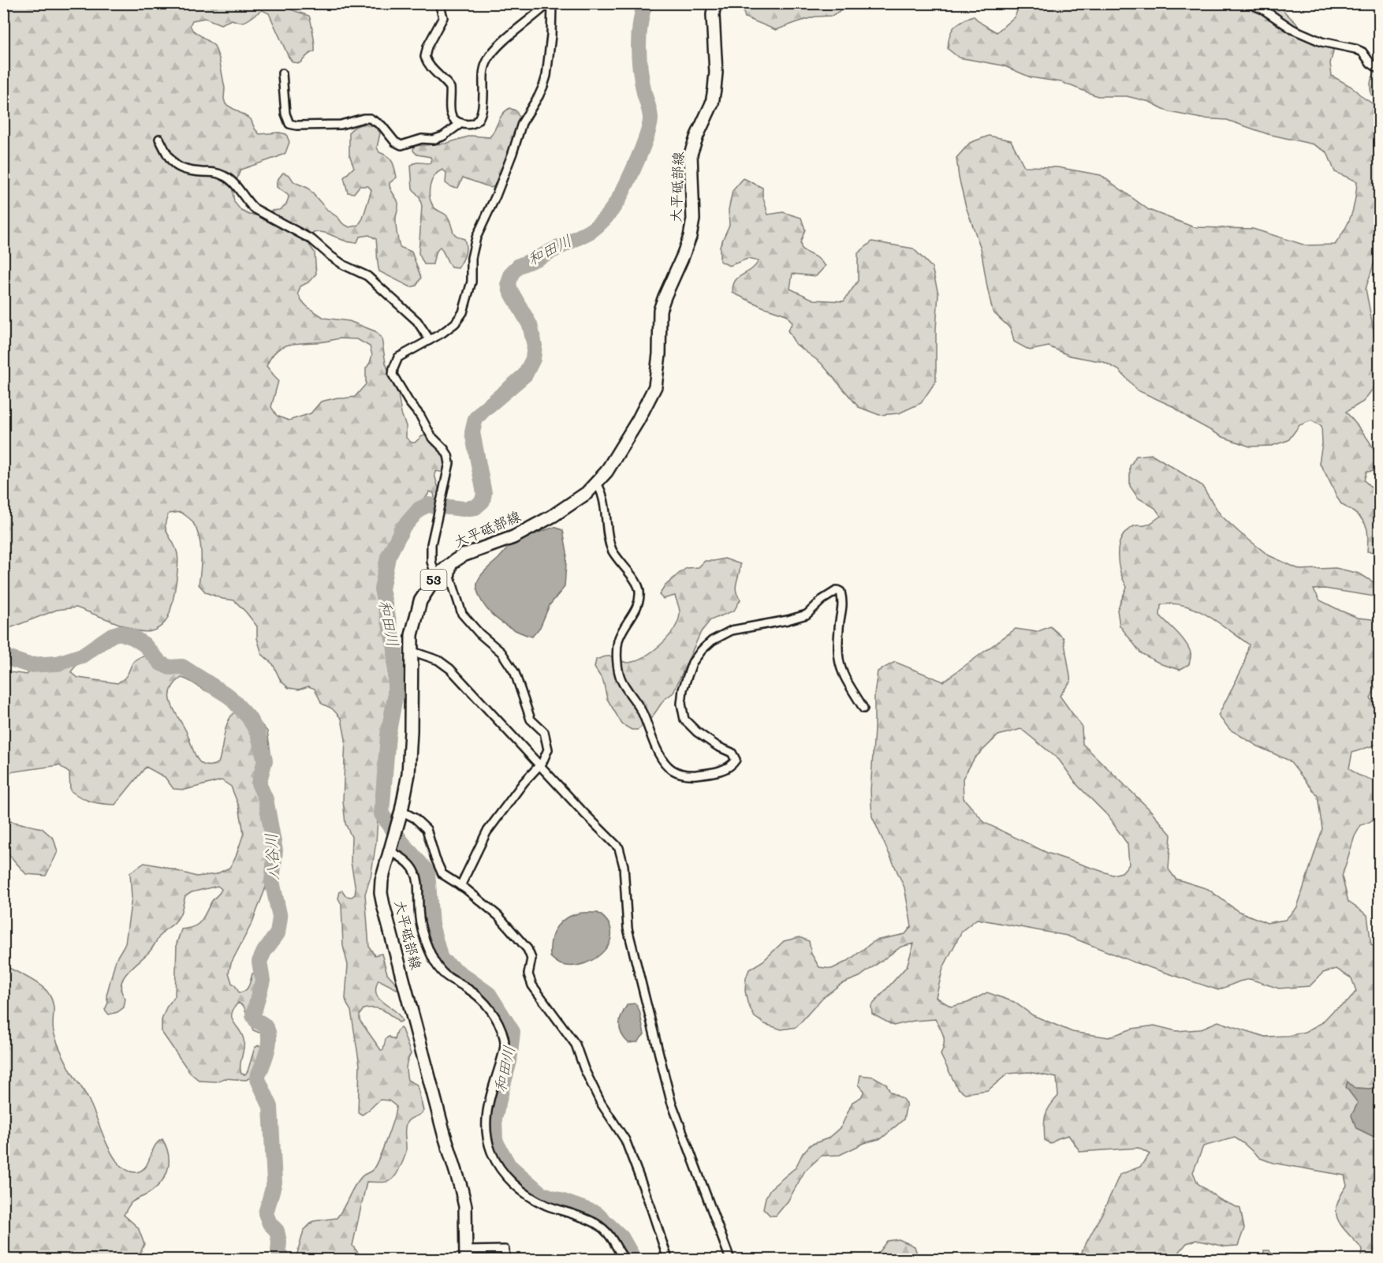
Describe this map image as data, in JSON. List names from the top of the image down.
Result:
{
  "streets": {
    "main road": ["大平砥部線", "53"]
  },
  "water": ["和田川", "八谷川"]
}
